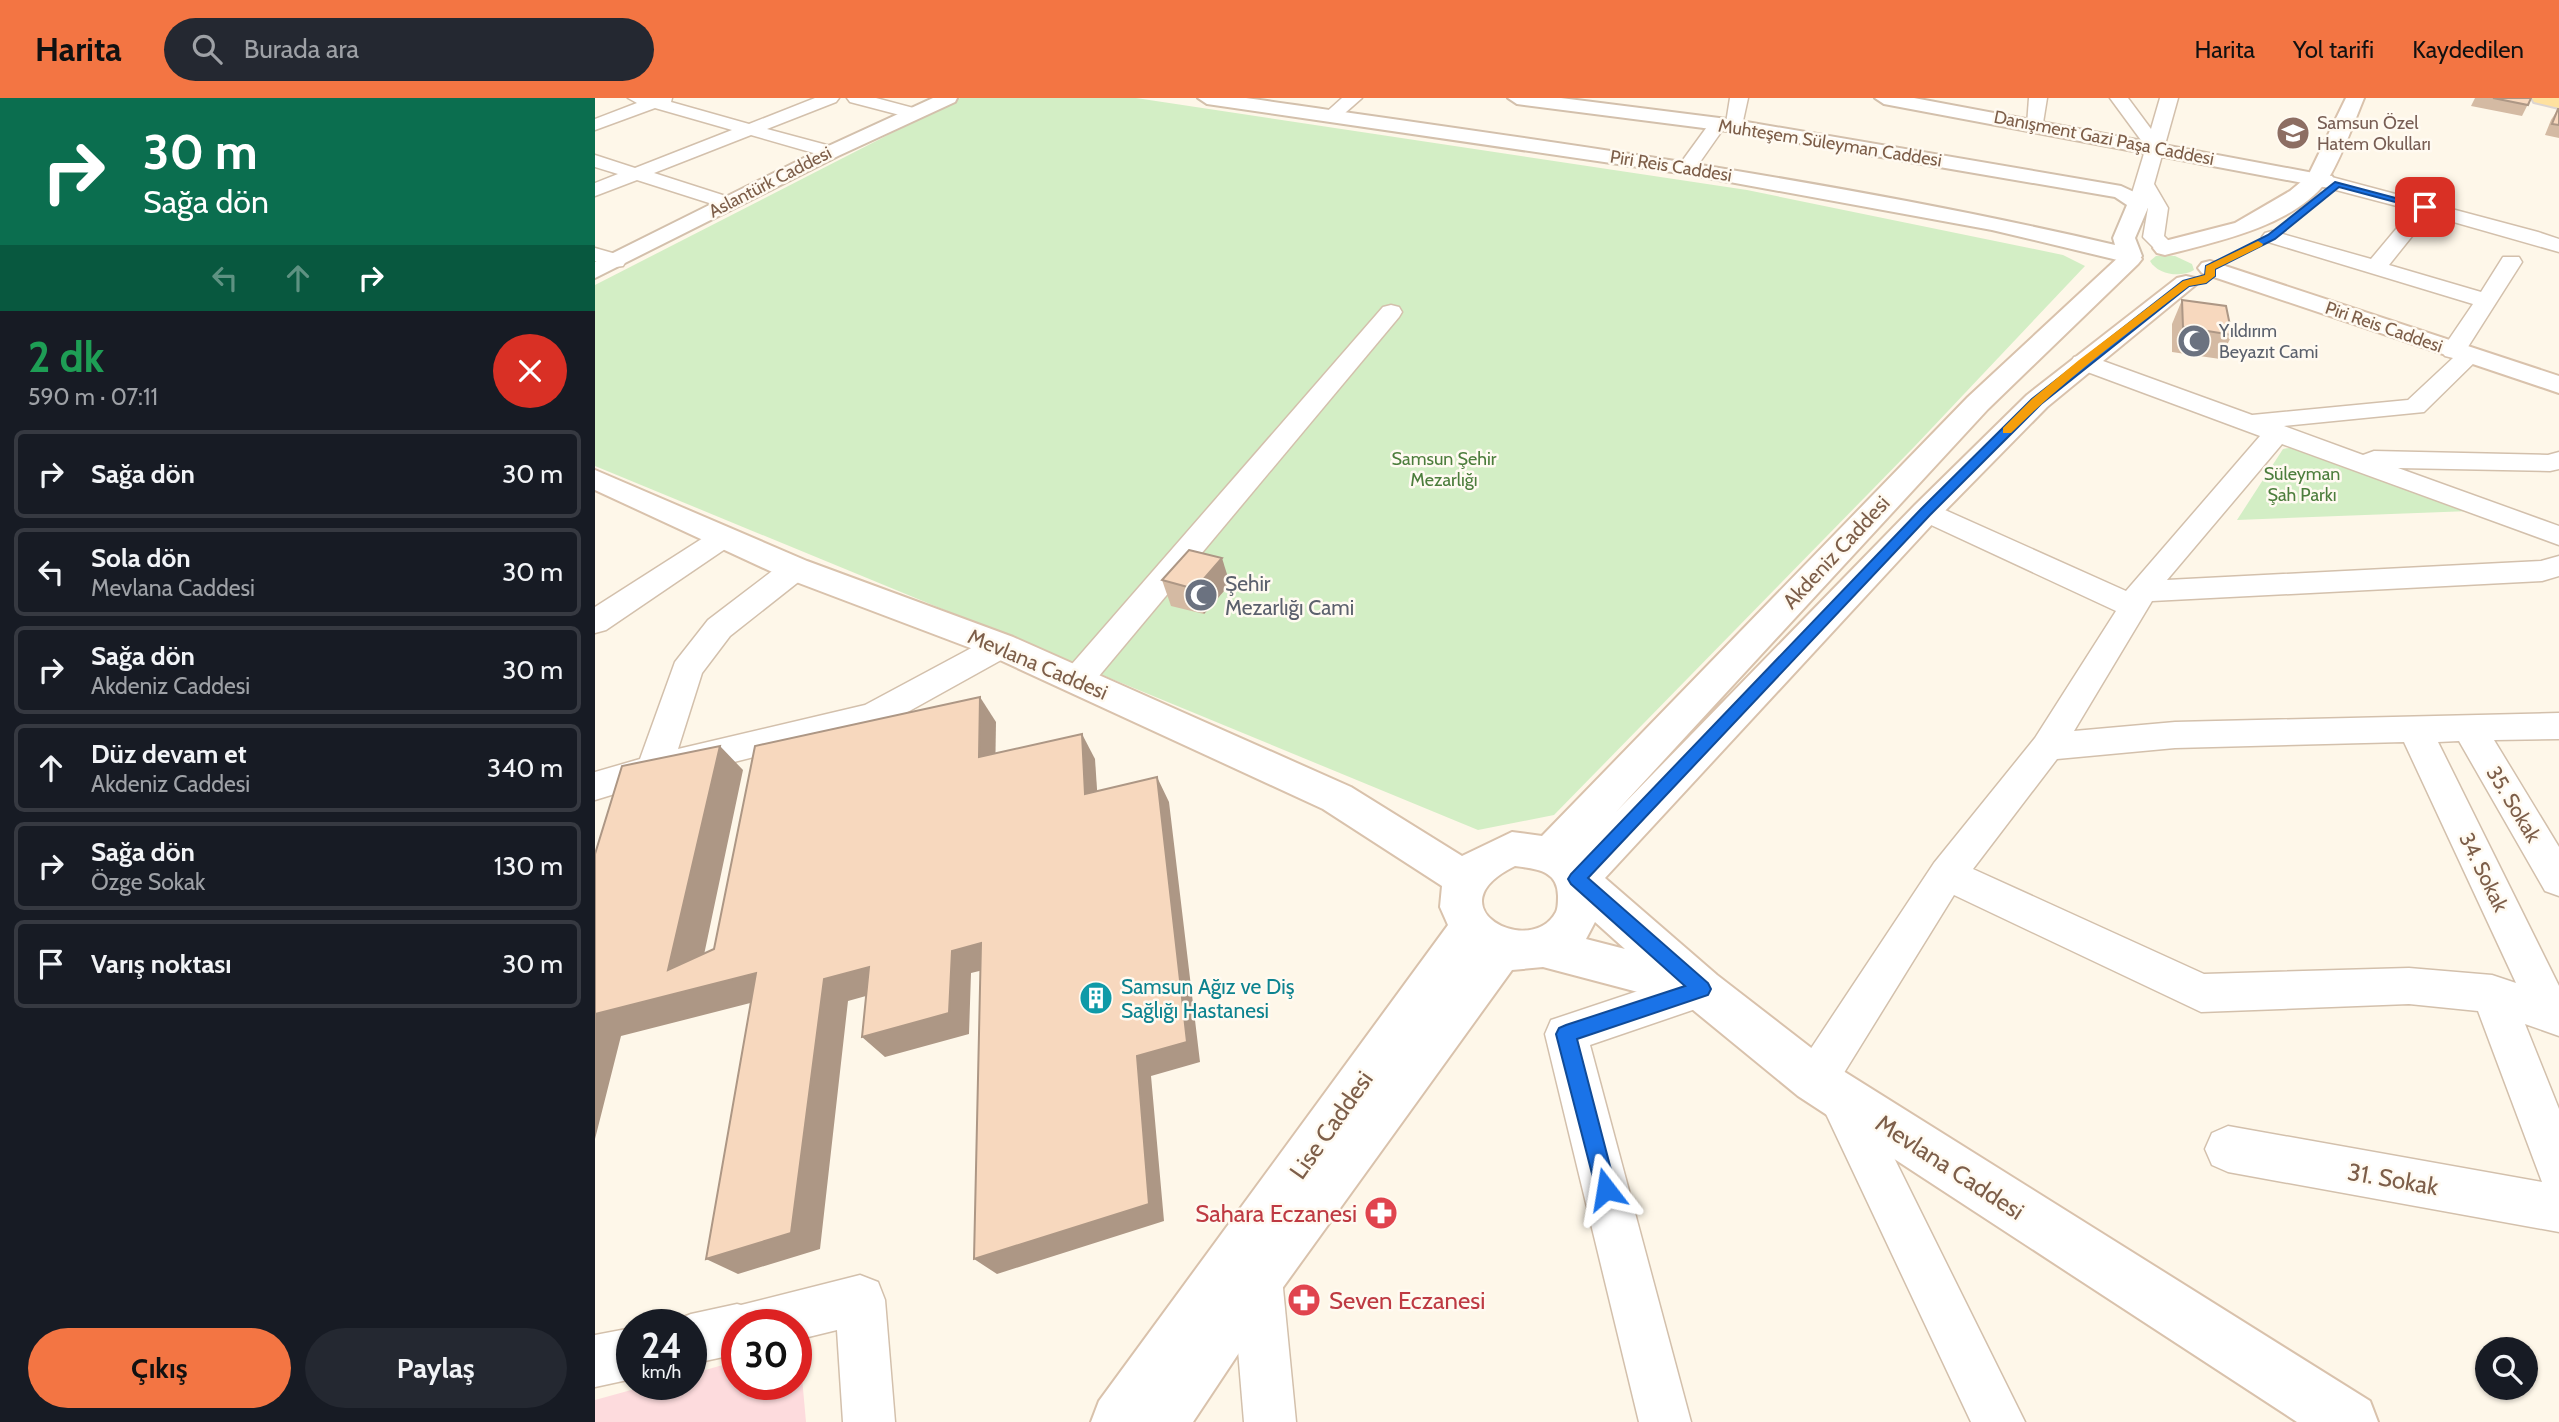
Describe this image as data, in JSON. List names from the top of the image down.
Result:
{
  "streets": {
    "main road": [
      "Danışment Gazi Paşa Caddesi",
      "Muhteşem Süleyman Caddesi",
      "Piri Reis Caddesi",
      "Aslantürk Caddesi",
      "Akdeniz Caddesi",
      "Mevlana Caddesi",
      "Lise Caddesi"
    ],
    "street": ["35. Sokak", "34. Sokak", "31. Sokak"]
  },
  "crossings": [
    ["Danışment Gazi Paşa Caddesi", "Akdeniz Caddesi"],
    ["Piri Reis Caddesi", "Akdeniz Caddesi"],
    ["Akdeniz Caddesi", "Mevlana Caddesi"],
    ["Akdeniz Caddesi", "Lise Caddesi"],
    ["Mevlana Caddesi", "Lise Caddesi"]
  ],
  "parks": ["Samsun Şehir Mezarlığı", "Süleyman Şah Parkı"],
  "places": {
    "school or university": ["Samsun Özel Hatem Okulları"],
    "mosque": ["Yıldırım Beyazıt Cami", "Şehir Mezarlığı Cami"],
    "building": ["Samsun Ağız ve Diş Sağlığı Hastanesi"],
    "pharmacy": ["Sahara Eczanesi", "Seven Eczanesi"]
  },
  "page": {
    "header": "Harita",
    "search": "Burada ara",
    "nav": ["Harita", "Yol tarifi", "Kaydedilen"],
    "turn": ["30 m", "Sağa dön"],
    "heading": ["2 dk", "590 m · 07:11"],
    "list": [
      {
        "name": "Sağa dön",
        "value": "30 m"
      },
      {
        "name": "Sola dön",
        "note": "Mevlana Caddesi",
        "value": "30 m"
      },
      {
        "name": "Sağa dön",
        "note": "Akdeniz Caddesi",
        "value": "30 m"
      },
      {
        "name": "Düz devam et",
        "note": "Akdeniz Caddesi",
        "value": "340 m"
      },
      {
        "name": "Sağa dön",
        "note": "Özge Sokak",
        "value": "130 m"
      },
      {
        "name": "Varış noktası",
        "value": "30 m"
      }
    ],
    "speed": "24 km/h",
    "limit": "30",
    "buttons": ["Çıkış", "Paylaş"]
  }
}
